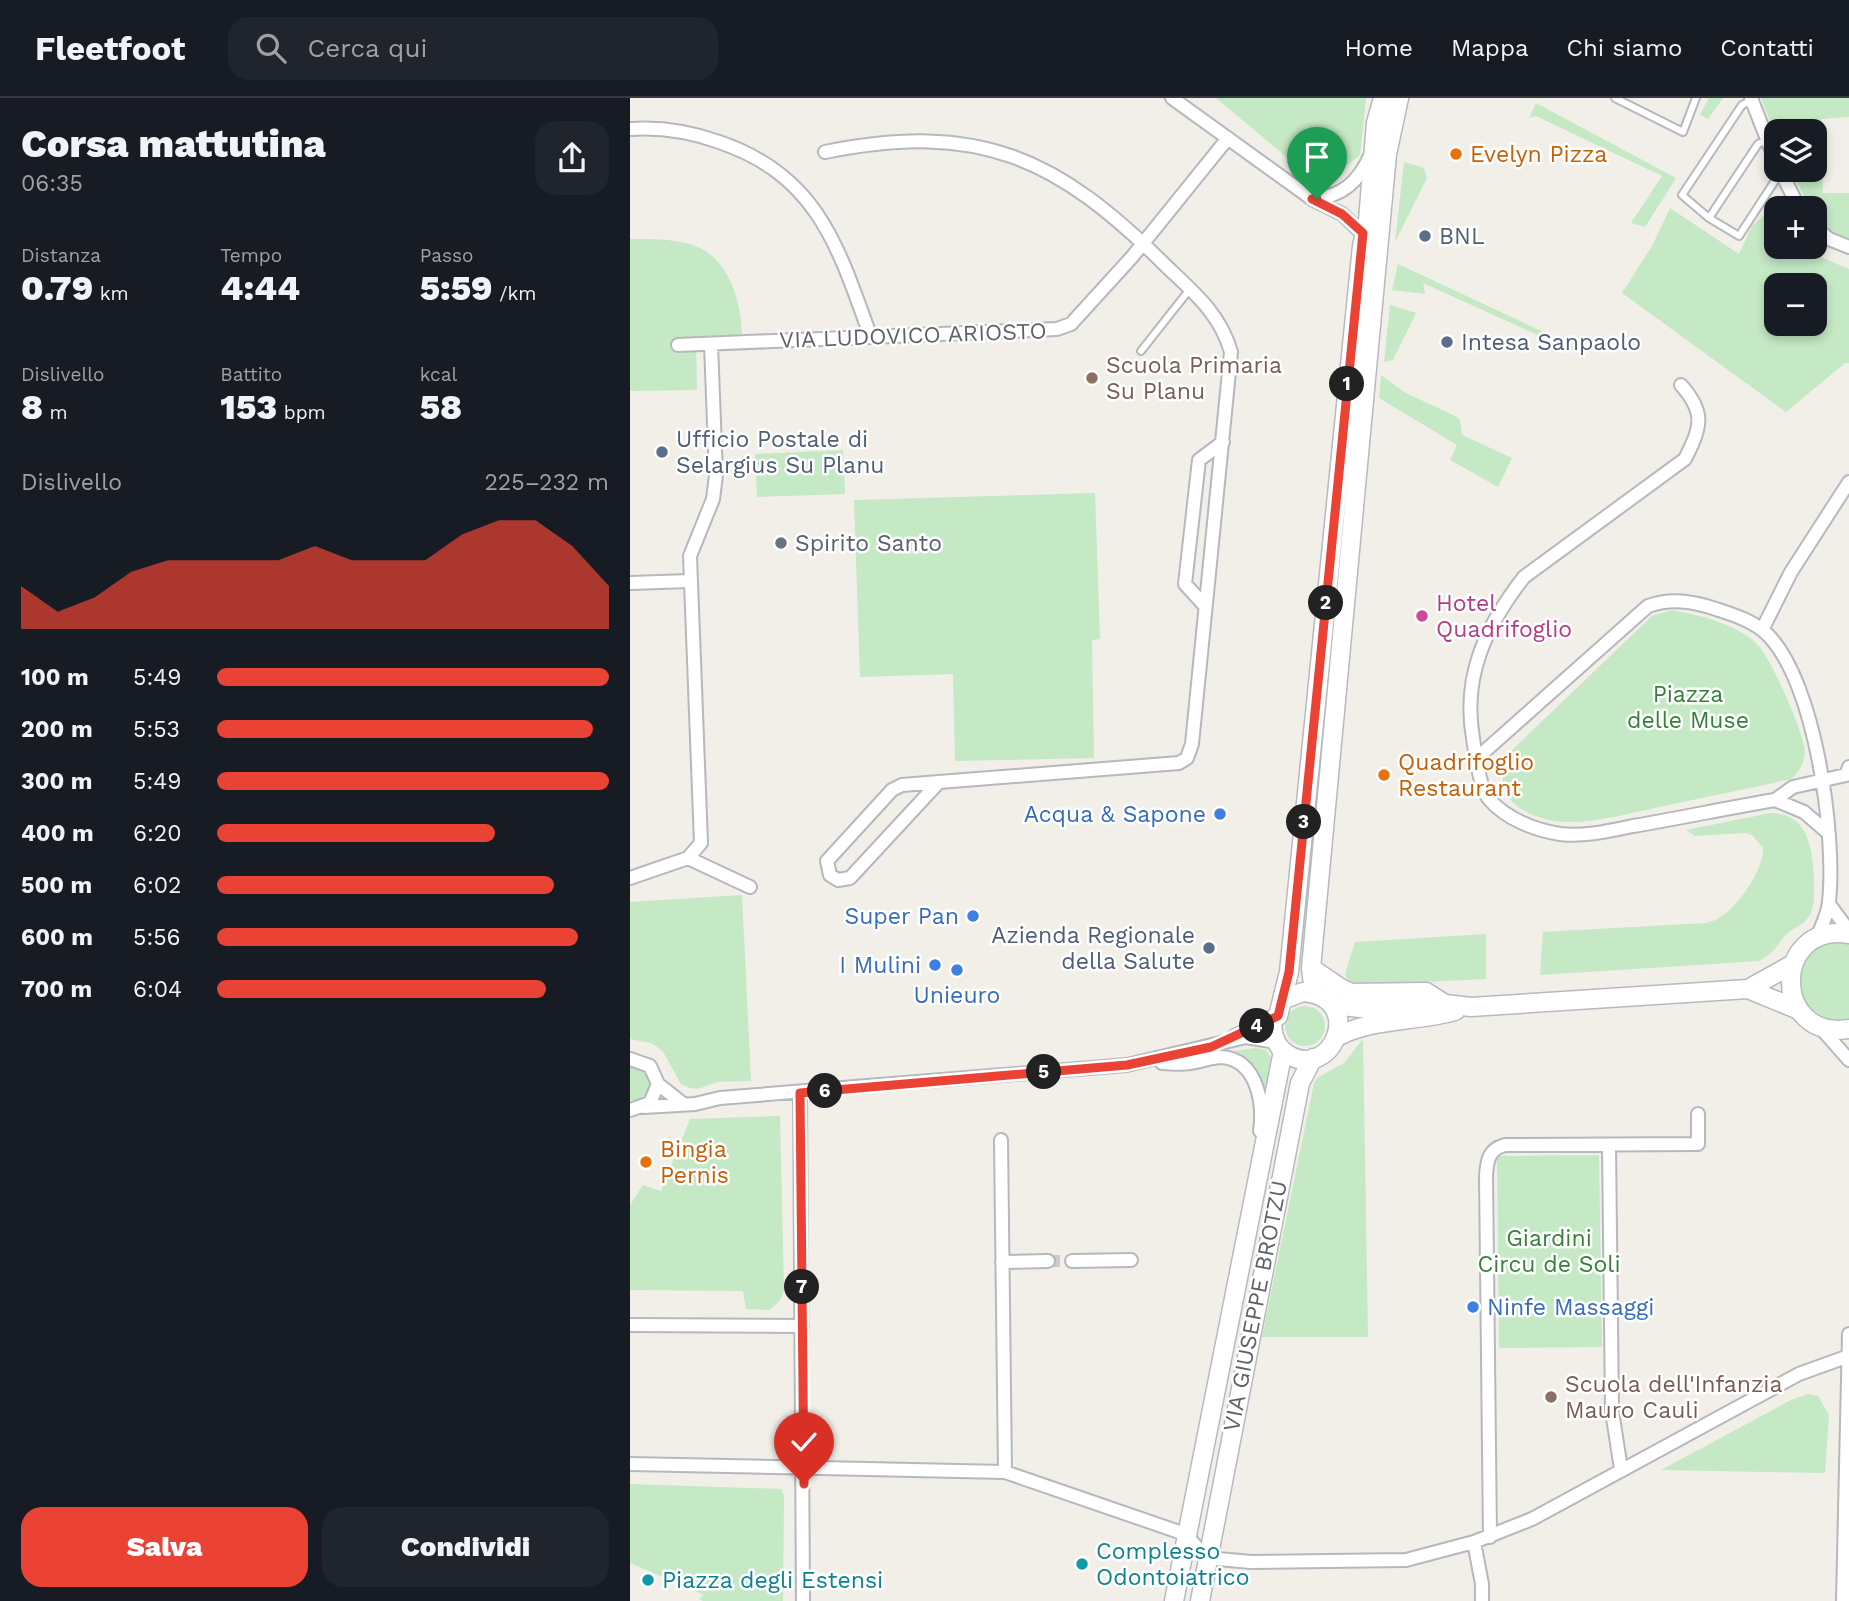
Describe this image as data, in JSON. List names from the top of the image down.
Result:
{
  "streets": {
    "street": ["VIA LUDOVICO ARIOSTO", "VIA GIUSEPPE BROTZU"]
  },
  "parks": ["Piazza delle Muse", "Giardini Circu de Soli"],
  "places": [
    "Evelyn Pizza",
    "BNL",
    "Intesa Sanpaolo",
    "Scuola Primaria Su Planu",
    "Ufficio Postale di Selargius Su Planu",
    "Spirito Santo",
    "Hotel Quadrifoglio",
    "Quadrifoglio Restaurant",
    "Acqua & Sapone",
    "Super Pan",
    "Azienda Regionale della Salute",
    "I Mulini",
    "Unieuro",
    "Bingia Pernis",
    "Ninfe Massaggi",
    "Scuola dell'Infanzia Mauro Cauli",
    "Complesso Odontoiatrico",
    "Piazza degli Estensi"
  ],
  "page": {
    "header": "Fleetfoot",
    "search": "Cerca qui",
    "nav": [
      "Home",
      "Mappa",
      "Chi siamo",
      "Contatti"
    ],
    "heading": ["Corsa mattutina", "06:35"],
    "map_buttons": ["+", "−"],
    "stats": [
      ["Distanza", "0.79 km"],
      ["Tempo", "4:44"],
      ["Passo", "5:59 /km"],
      ["Dislivello", "8 m"],
      ["Battito", "153 bpm"],
      ["kcal", "58"]
    ],
    "pins": [
      "1",
      "2",
      "3",
      "4",
      "5",
      "6",
      "7"
    ],
    "chart": ["Dislivello", "225–232 m"],
    "list": [
      {
        "name": "100 m",
        "note": "5:49"
      },
      {
        "name": "200 m",
        "note": "5:53"
      },
      {
        "name": "300 m",
        "note": "5:49"
      },
      {
        "name": "400 m",
        "note": "6:20"
      },
      {
        "name": "500 m",
        "note": "6:02"
      },
      {
        "name": "600 m",
        "note": "5:56"
      },
      {
        "name": "700 m",
        "note": "6:04"
      }
    ],
    "buttons": ["Salva", "Condividi"]
  }
}
